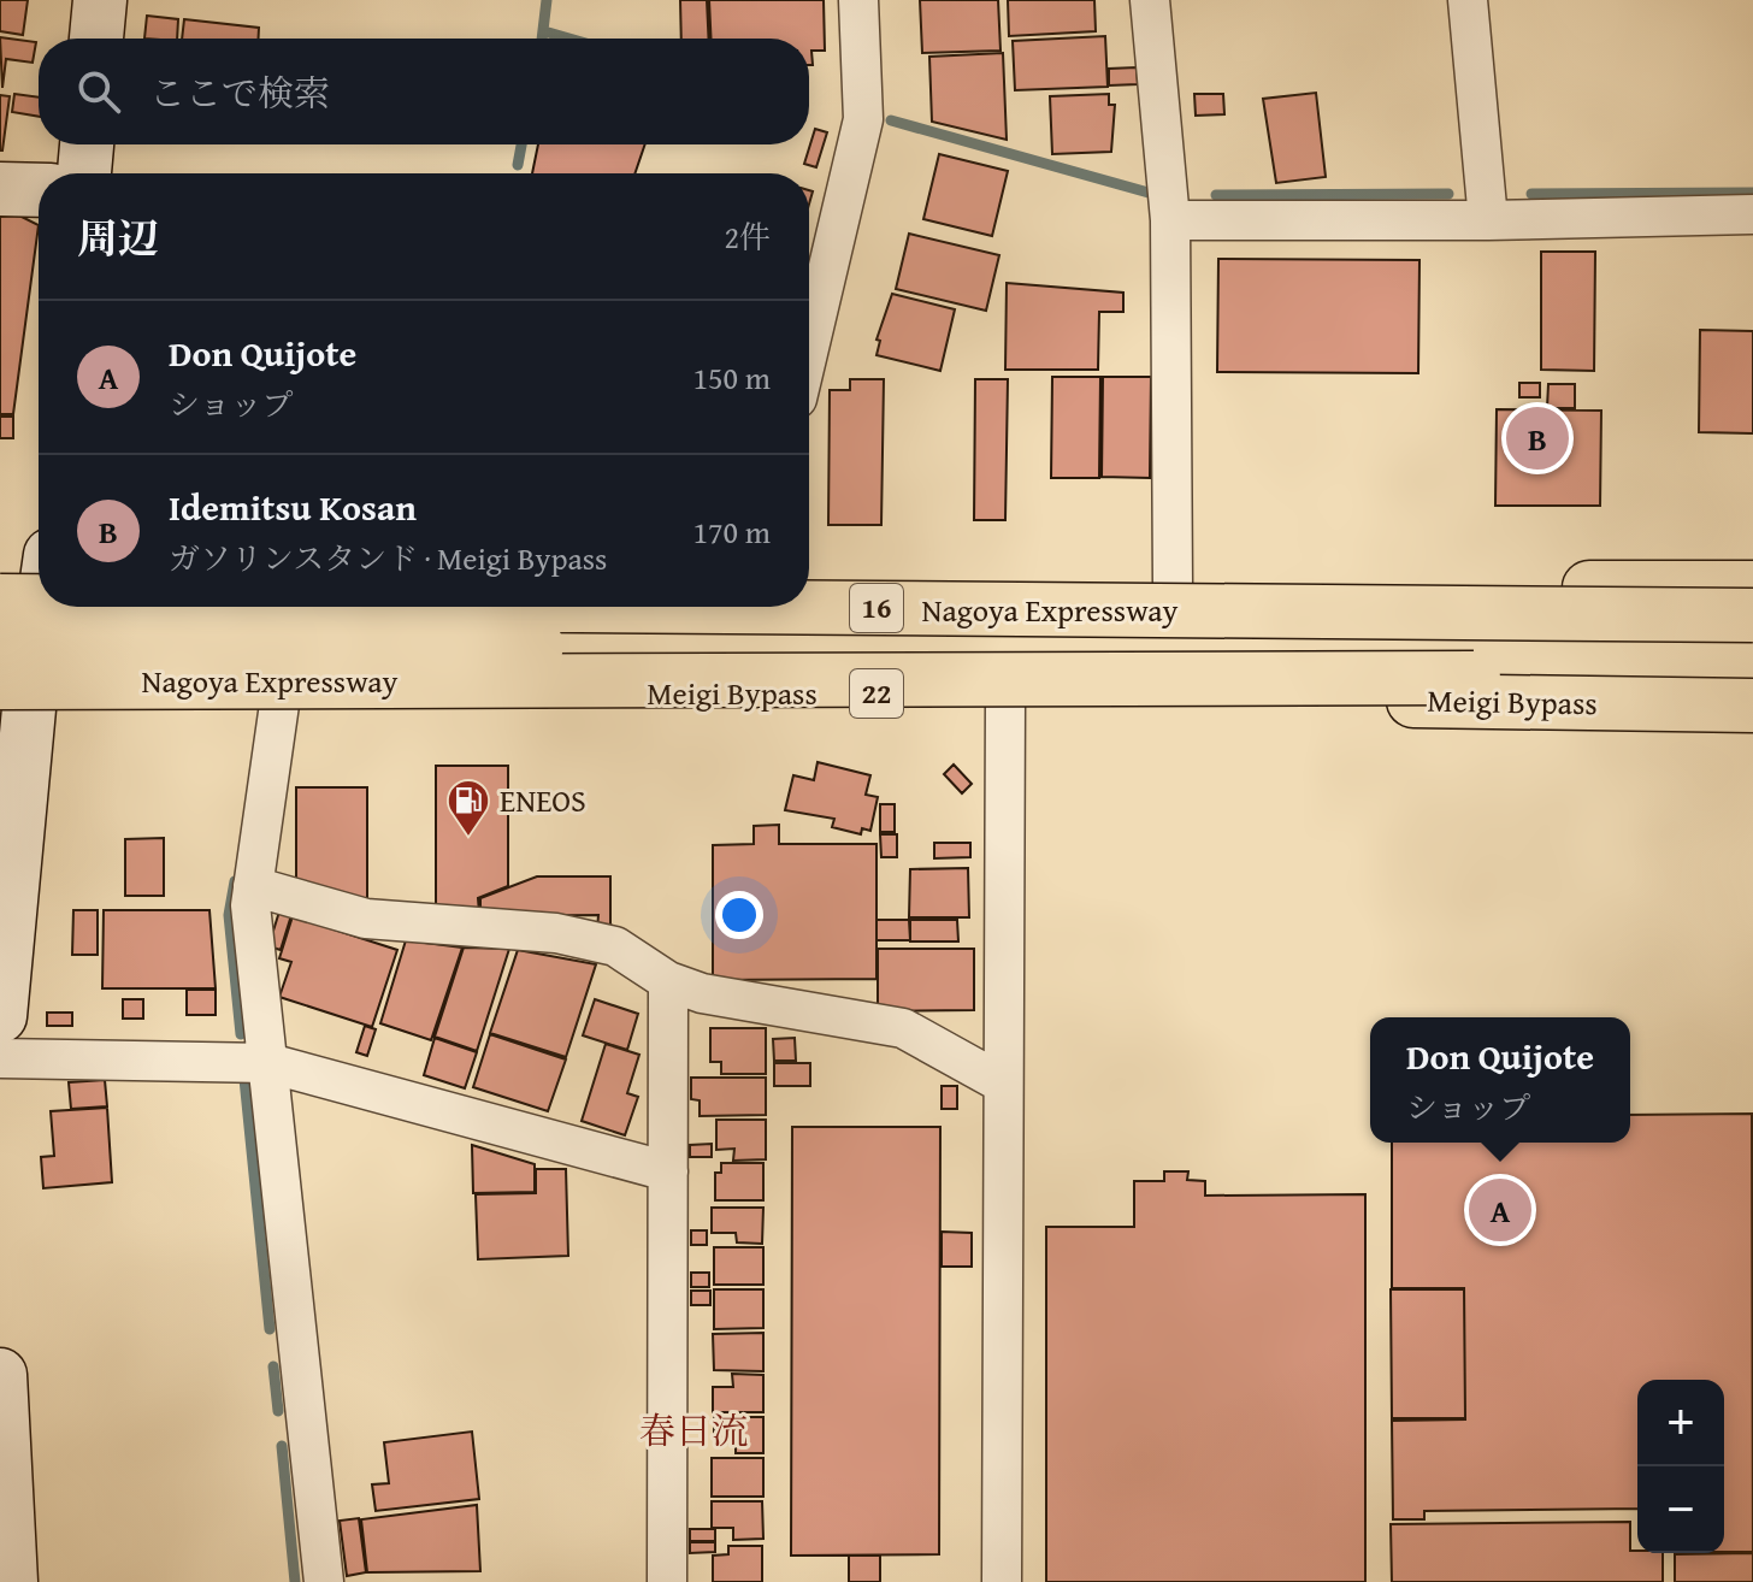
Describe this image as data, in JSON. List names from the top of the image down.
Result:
{
  "streets": {
    "highway": [
      "16",
      "Nagoya Expressway",
      "Meigi Bypass",
      "22"
    ]
  },
  "crossings": [
    ["Nagoya Expressway", "Meigi Bypass"]
  ],
  "districts": ["春日流"],
  "places": {
    "fuel station": ["ENEOS"]
  },
  "page": {
    "search": "ここで検索",
    "heading": ["周辺", "2件"],
    "list": [
      {
        "mark": "A",
        "name": "Don Quijote",
        "note": "ショップ",
        "value": "150 m"
      },
      {
        "mark": "B",
        "name": "Idemitsu Kosan",
        "note": "ガソリンスタンド · Meigi Bypass",
        "value": "170 m"
      }
    ],
    "pins": ["B", "A"],
    "popup": ["Don Quijote", "ショップ"],
    "map_buttons": ["+", "−"]
  }
}
